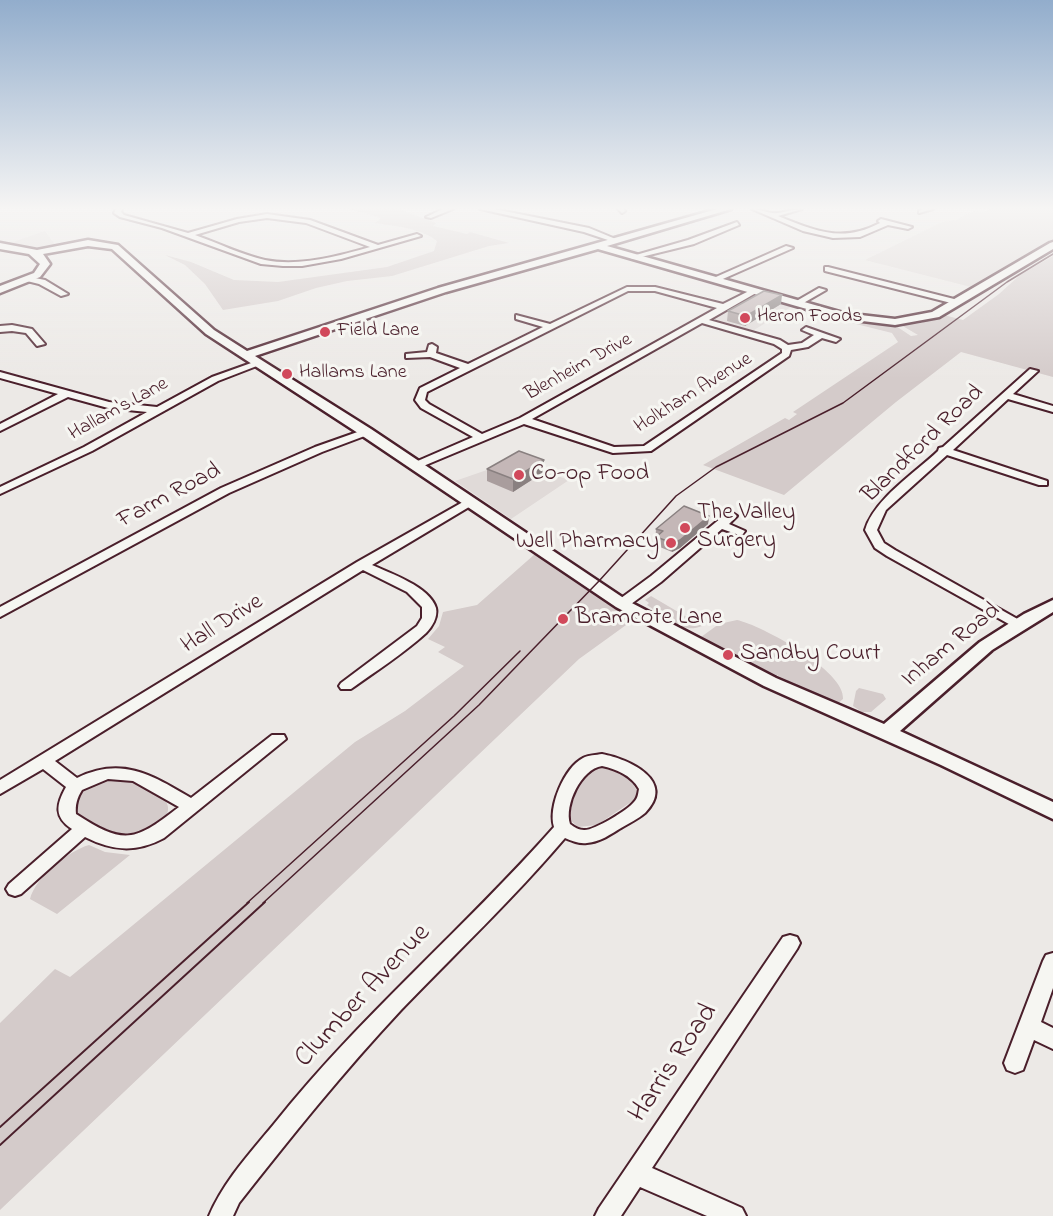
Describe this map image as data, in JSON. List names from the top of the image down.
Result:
{
  "streets": {
    "street": [
      "Blenheim Drive",
      "Holkham Avenue",
      "Hallam's Lane",
      "Blandford Road",
      "Farm Road",
      "Hall Drive",
      "Inham Road",
      "Clumber Avenue",
      "Harris Road"
    ]
  },
  "crossings": [
    ["Blenheim Drive", "Holkham Avenue"],
    ["Blandford Road", "Inham Road"]
  ],
  "places": [
    "Heron Foods",
    "Field Lane",
    "Hallams Lane",
    "Co-op Food",
    "The Valley Surgery",
    "Well Pharmacy",
    "Bramcote Lane",
    "Sandby Court"
  ]
}
